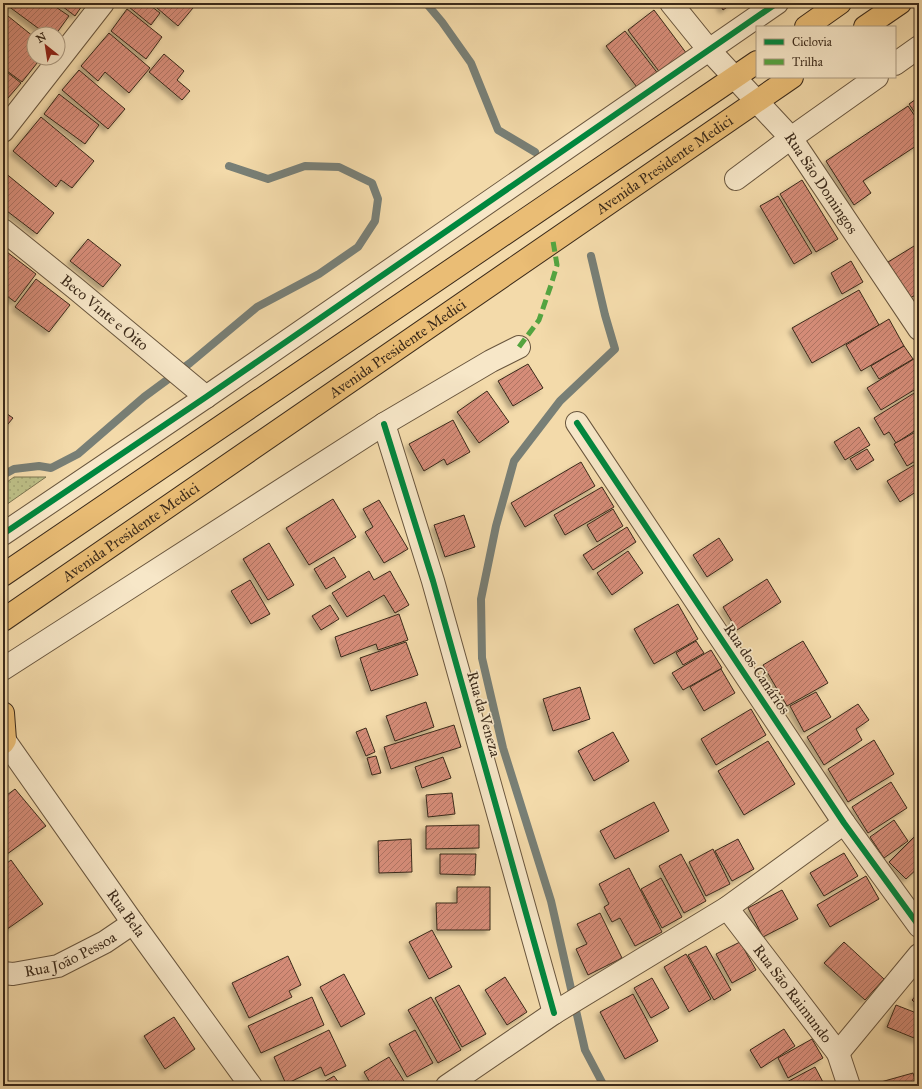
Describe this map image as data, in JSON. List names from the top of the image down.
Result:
{
  "streets": {
    "main road": ["Avenida Presidente Medici"],
    "street": [
      "Rua São Domingos",
      "Beco Vinte e Oito",
      "Rua dos Canários",
      "Rua da Veneza",
      "Rua Bela",
      "Rua João Pessoa",
      "Rua São Raimundo"
    ]
  },
  "crossings": [
    ["Avenida Presidente Medici", "Rua São Domingos"],
    ["Rua Bela", "Rua João Pessoa"]
  ],
  "legend": ["Ciclovia", "Trilha"],
  "north": "top left"
}
